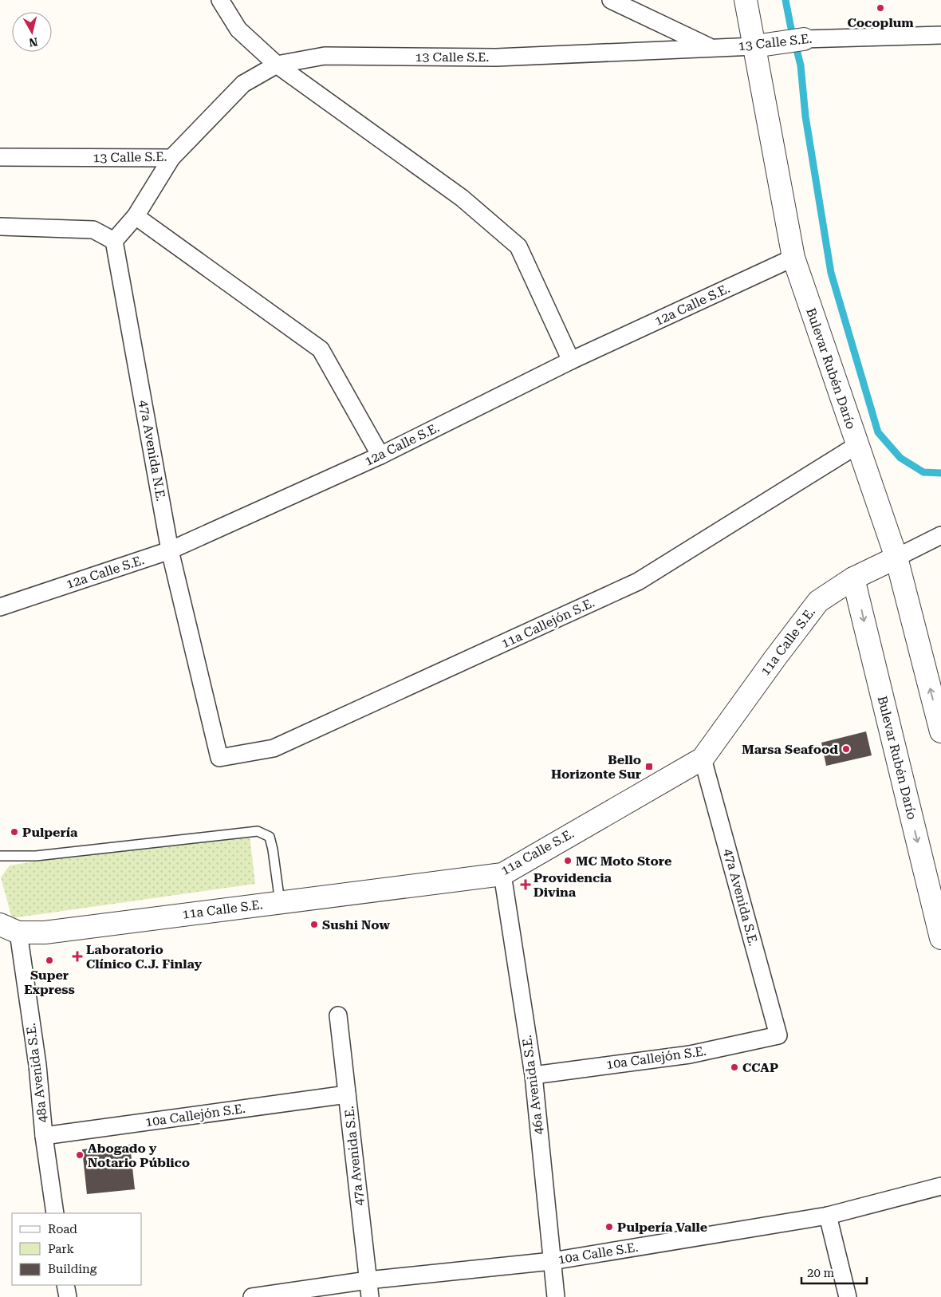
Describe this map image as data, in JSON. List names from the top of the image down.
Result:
{
  "streets": {
    "street": [
      "13 Calle S.E.",
      "12a Calle S.E.",
      "Bulevar Rubén Darío",
      "47a Avenida N.E.",
      "11a Callejón S.E.",
      "11a Calle S.E.",
      "47a Avenida S.E.",
      "10a Callejón S.E.",
      "48a Avenida S.E.",
      "46a Avenida S.E.",
      "10a Calle S.E."
    ]
  },
  "crossings": [
    ["13 Calle S.E.", "Bulevar Rubén Darío"],
    ["12a Calle S.E.", "Bulevar Rubén Darío"],
    ["12a Calle S.E.", "47a Avenida N.E."],
    ["Bulevar Rubén Darío", "11a Callejón S.E."],
    ["Bulevar Rubén Darío", "11a Calle S.E."],
    ["47a Avenida N.E.", "11a Callejón S.E."],
    ["11a Calle S.E.", "47a Avenida S.E."],
    ["11a Calle S.E.", "48a Avenida S.E."],
    ["11a Calle S.E.", "46a Avenida S.E."],
    ["47a Avenida S.E.", "10a Callejón S.E."],
    ["47a Avenida S.E.", "10a Calle S.E."],
    ["10a Callejón S.E.", "48a Avenida S.E."],
    ["10a Callejón S.E.", "46a Avenida S.E."],
    ["46a Avenida S.E.", "10a Calle S.E."]
  ],
  "places": {
    "other": [
      "Cocoplum",
      "Marsa Seafood",
      "Pulpería",
      "MC Moto Store",
      "Sushi Now",
      "Super Express",
      "CCAP",
      "Abogado y Notario Público",
      "Pulpería Valle"
    ],
    "transit": ["Bello Horizonte Sur"],
    "health": ["Providencia Divina", "Laboratorio Clínico C.J. Finlay"]
  },
  "legend": ["Road", "Park", "Building"],
  "scale_bar": "20 m",
  "north": "bottom"
}
